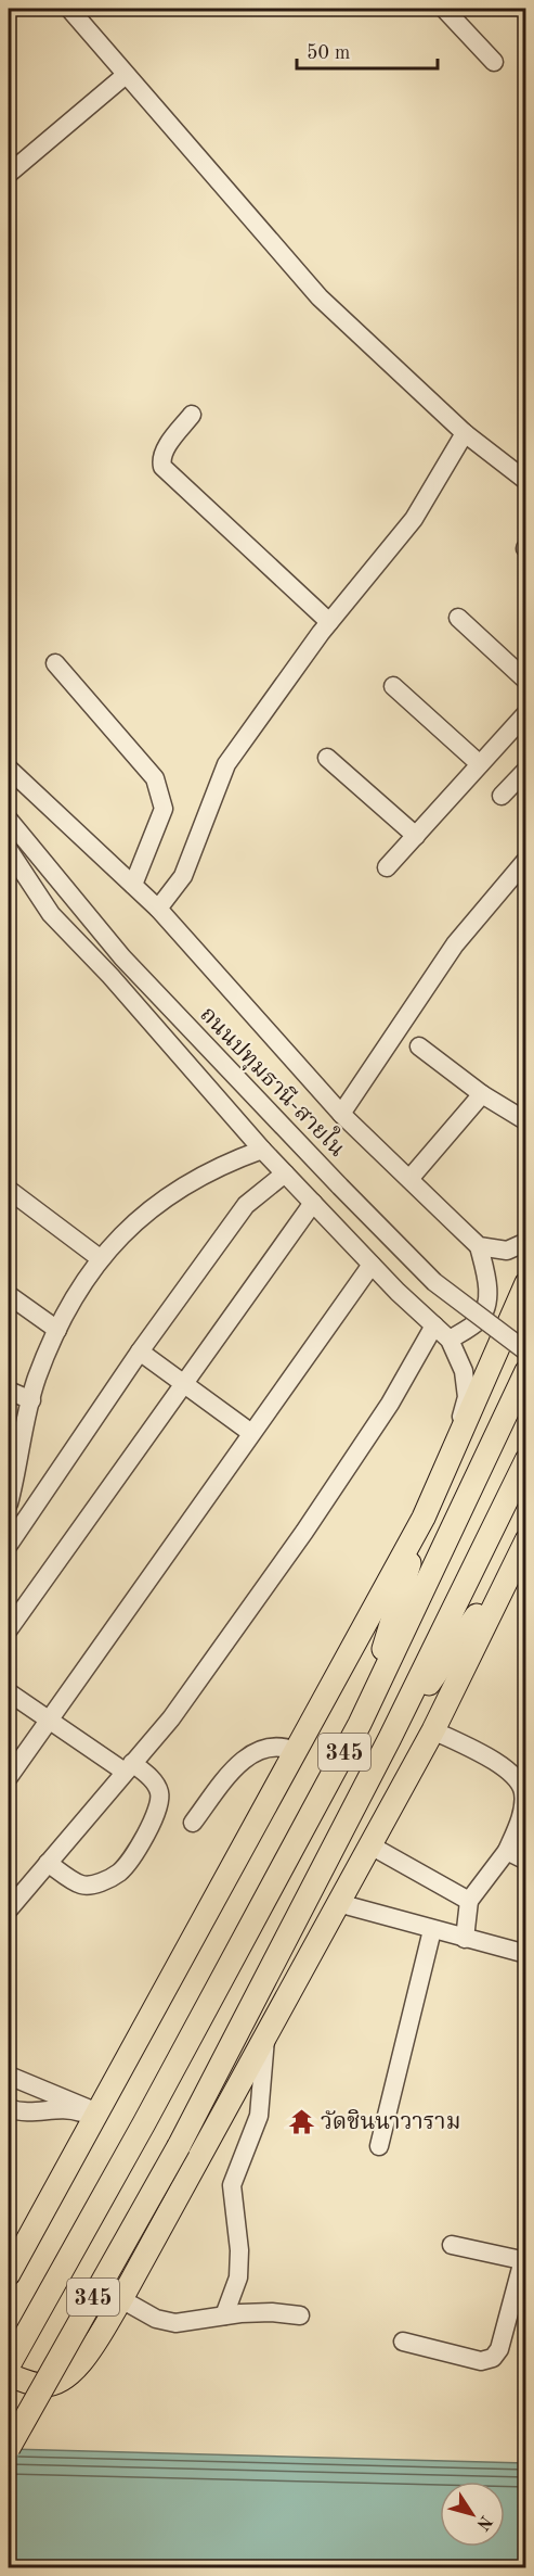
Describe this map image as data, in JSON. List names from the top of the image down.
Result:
{
  "streets": {
    "main road": ["345"],
    "street": ["ถนนปทุมธานี-สายใน"]
  },
  "places": {
    "temple": ["วัดชินนาวาราม"]
  },
  "scale_bar": "50 m",
  "north": "bottom right"
}
